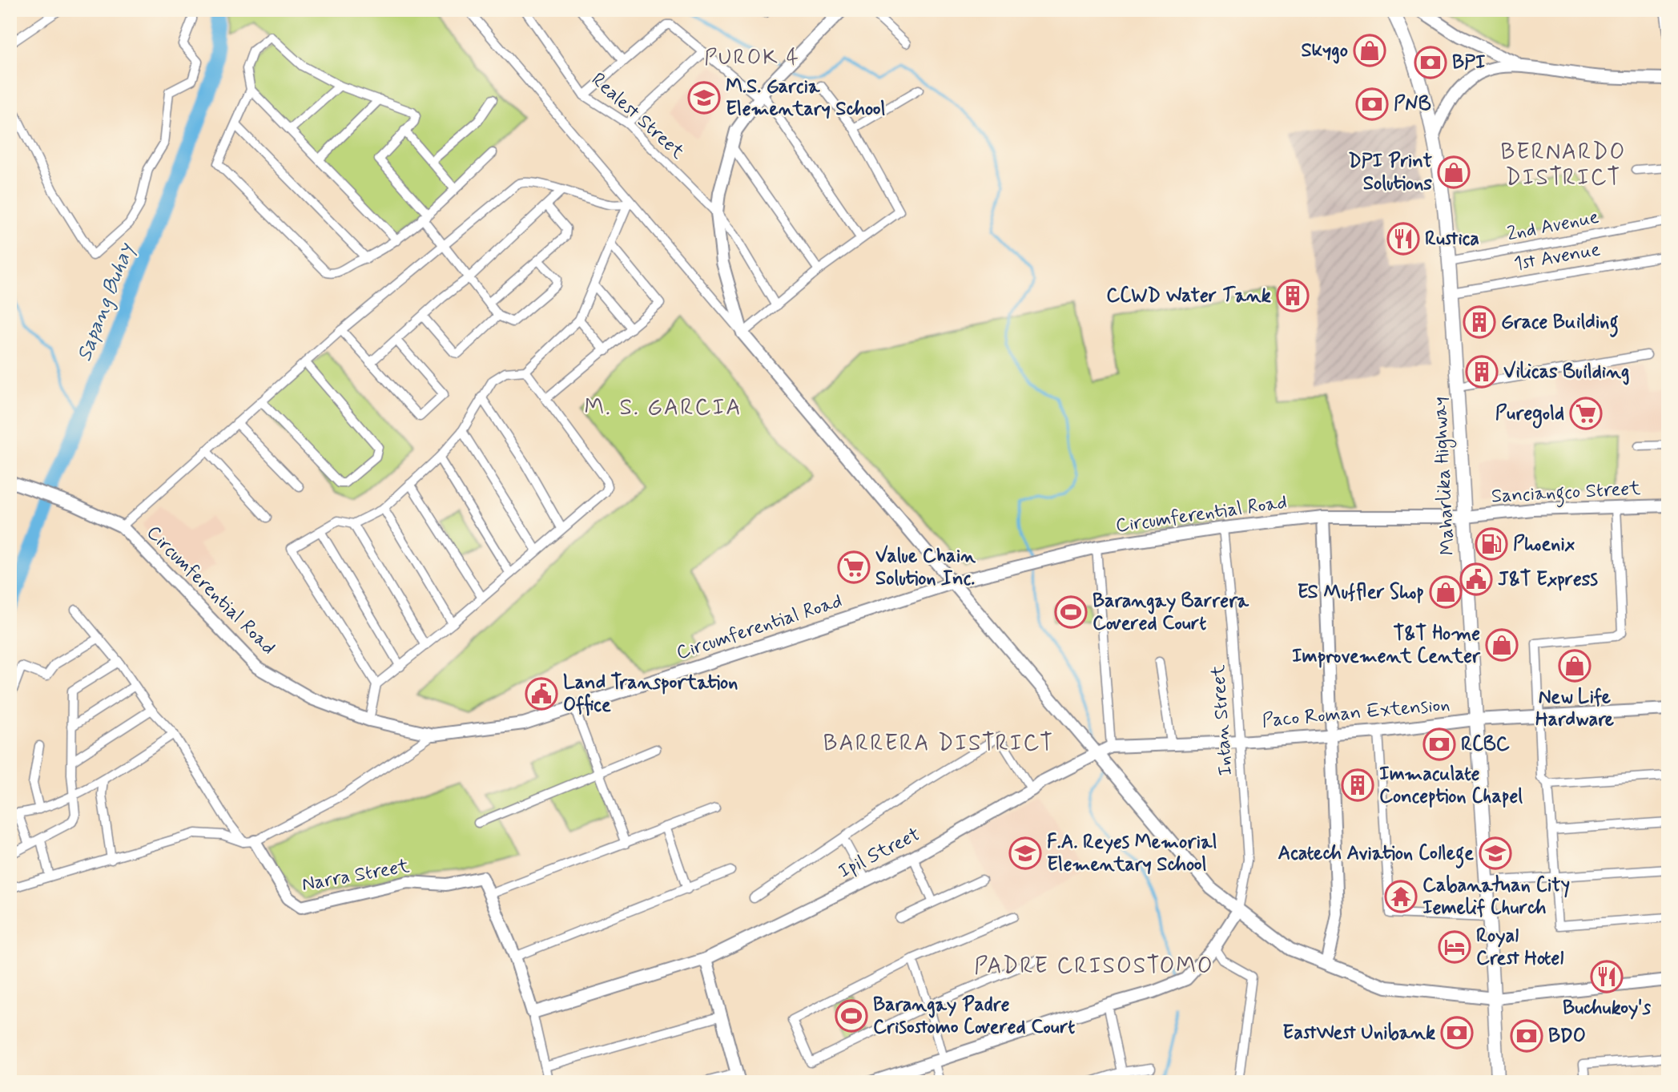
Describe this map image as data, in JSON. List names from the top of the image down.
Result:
{
  "streets": {
    "main road": ["Maharlika Highway"],
    "street": [
      "Realest Street",
      "2nd Avenue",
      "1st Avenue",
      "Sanciangco Street",
      "Circumferential Road",
      "Paco Roman Extension",
      "Intan Street",
      "Ipil Street",
      "Narra Street"
    ]
  },
  "crossings": [
    ["2nd Avenue", "Maharlika Highway"],
    ["1st Avenue", "Maharlika Highway"],
    ["Maharlika Highway", "Sanciangco Street"],
    ["Maharlika Highway", "Circumferential Road"],
    ["Maharlika Highway", "Paco Roman Extension"],
    ["Sanciangco Street", "Circumferential Road"],
    ["Circumferential Road", "Intan Street"],
    ["Paco Roman Extension", "Intan Street"],
    ["Paco Roman Extension", "Ipil Street"],
    ["Intan Street", "Ipil Street"],
    ["Ipil Street", "Narra Street"]
  ],
  "districts": [
    "PUROK 4",
    "BERNARDO DISTRICT",
    "M. S. GARCIA",
    "BARRERA DISTRICT",
    "PADRE CRISOSTOMO"
  ],
  "water": ["Sapang Buhay"],
  "places": {
    "shop": [
      "Skygo",
      "DPI Print Solutions",
      "ES Muffler Shop",
      "T&T Home Improvement Center",
      "New Life Hardware"
    ],
    "bank": [
      "BPI",
      "PNB",
      "RCBC",
      "EastWest Unibank",
      "BDO"
    ],
    "school or university": ["M.S. Garcia Elementary School", "F.A. Reyes Memorial Elementary School", "Acatech Aviation College"],
    "restaurant": ["Rustica", "Buchukoy's"],
    "building": [
      "CCWD Water Tank",
      "Grace Building",
      "Vilicas Building",
      "Immaculate Conception Chapel"
    ],
    "supermarket": ["Puregold", "Value Chain Solution Inc."],
    "fuel station": ["Phoenix"],
    "public building": ["J&T Express", "Land Transportation Office"],
    "sports": ["Barangay Barrera Covered Court", "Barangay Padre Crisostomo Covered Court"],
    "temple": ["Cabanatuan City Iemelif Church"],
    "hotel": ["Royal Crest Hotel"]
  }
}
